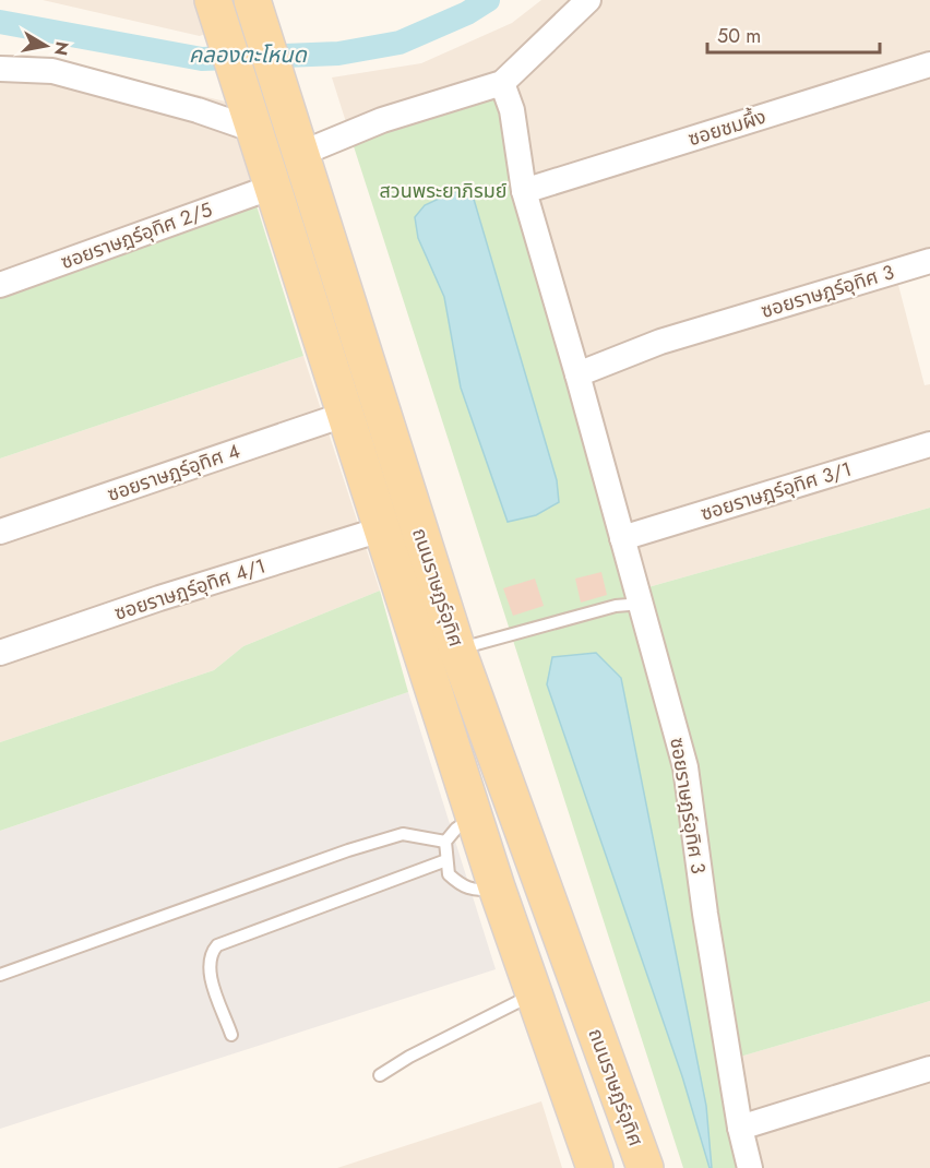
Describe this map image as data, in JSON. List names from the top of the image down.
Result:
{
  "streets": {
    "main road": ["ถนนราษฎร์อุทิศ"],
    "street": [
      "ซอยชมผึ้ง",
      "ซอยราษฎร์อุทิศ 2/5",
      "ซอยราษฎร์อุทิศ 3",
      "ซอยราษฎร์อุทิศ 4",
      "ซอยราษฎร์อุทิศ 3/1",
      "ซอยราษฎร์อุทิศ 4/1"
    ]
  },
  "crossings": [
    ["ซอยชมผึ้ง", "ซอยราษฎร์อุทิศ 3"],
    ["ซอยราษฎร์อุทิศ 2/5", "ถนนราษฎร์อุทิศ"],
    ["ซอยราษฎร์อุทิศ 3", "ซอยราษฎร์อุทิศ 3/1"],
    ["ซอยราษฎร์อุทิศ 4", "ถนนราษฎร์อุทิศ"],
    ["ถนนราษฎร์อุทิศ", "ซอยราษฎร์อุทิศ 4/1"]
  ],
  "water": ["คลองตะโหนด"],
  "parks": ["สวนพระยาภิรมย์"],
  "scale_bar": "50 m",
  "north": "right"
}
